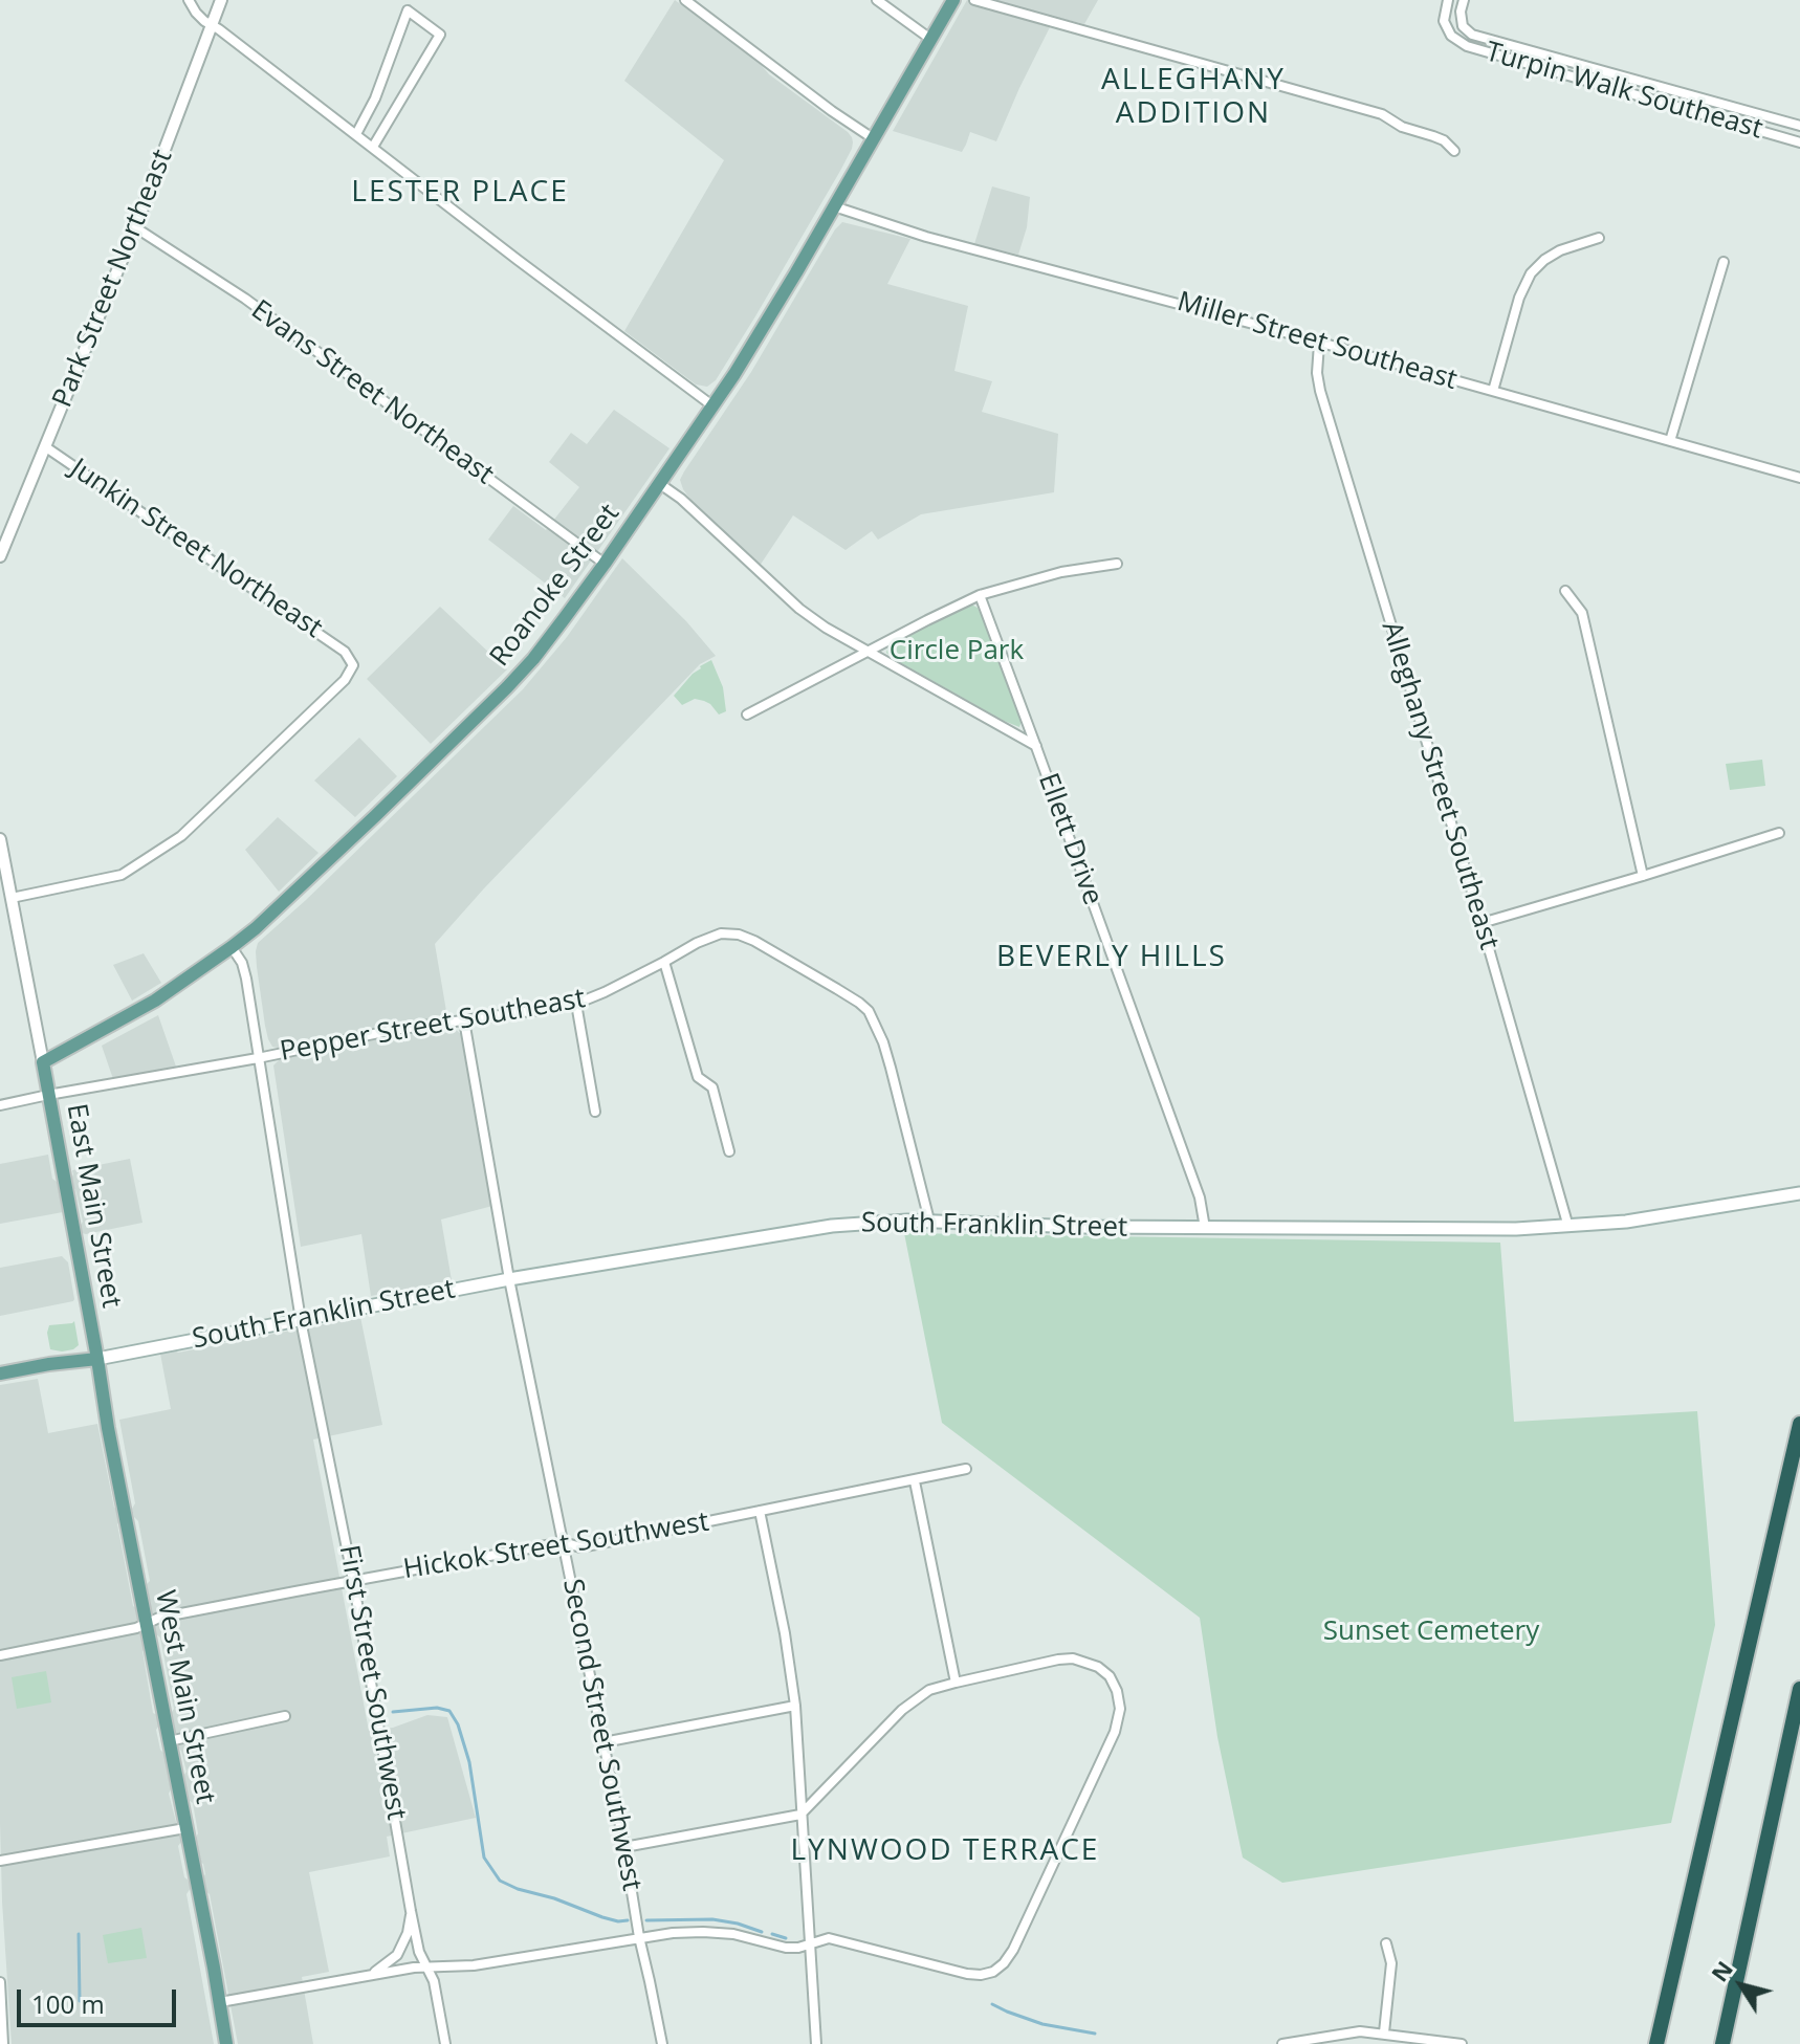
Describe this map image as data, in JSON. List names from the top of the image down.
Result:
{
  "streets": {
    "main road": [
      "Roanoke Street",
      "East Main Street",
      "South Franklin Street",
      "West Main Street"
    ],
    "street": [
      "Turpin Walk Southeast",
      "Park Street Northeast",
      "Miller Street Southeast",
      "Evans Street Northeast",
      "Junkin Street Northeast",
      "Alleghany Street Southeast",
      "Ellett Drive",
      "Pepper Street Southeast",
      "Hickok Street Southwest",
      "First Street Southwest",
      "Second Street Southwest"
    ]
  },
  "crossings": [
    ["Park Street Northeast", "Evans Street Northeast"],
    ["Park Street Northeast", "Junkin Street Northeast"],
    ["Miller Street Southeast", "Roanoke Street"],
    ["Miller Street Southeast", "Alleghany Street Southeast"],
    ["Evans Street Northeast", "Roanoke Street"],
    ["Roanoke Street", "East Main Street"],
    ["Roanoke Street", "First Street Southwest"],
    ["Alleghany Street Southeast", "South Franklin Street"],
    ["Ellett Drive", "South Franklin Street"],
    ["Pepper Street Southeast", "East Main Street"],
    ["Pepper Street Southeast", "South Franklin Street"],
    ["Pepper Street Southeast", "First Street Southwest"],
    ["Pepper Street Southeast", "Second Street Southwest"],
    ["East Main Street", "South Franklin Street"],
    ["East Main Street", "West Main Street"],
    ["South Franklin Street", "First Street Southwest"],
    ["South Franklin Street", "West Main Street"],
    ["South Franklin Street", "Second Street Southwest"],
    ["Hickok Street Southwest", "First Street Southwest"],
    ["Hickok Street Southwest", "West Main Street"],
    ["Hickok Street Southwest", "Second Street Southwest"]
  ],
  "districts": [
    "ALLEGHANY ADDITION",
    "LESTER PLACE",
    "BEVERLY HILLS",
    "LYNWOOD TERRACE"
  ],
  "parks": ["Circle Park", "Sunset Cemetery"],
  "scale_bar": "100 m",
  "north": "top left"
}
